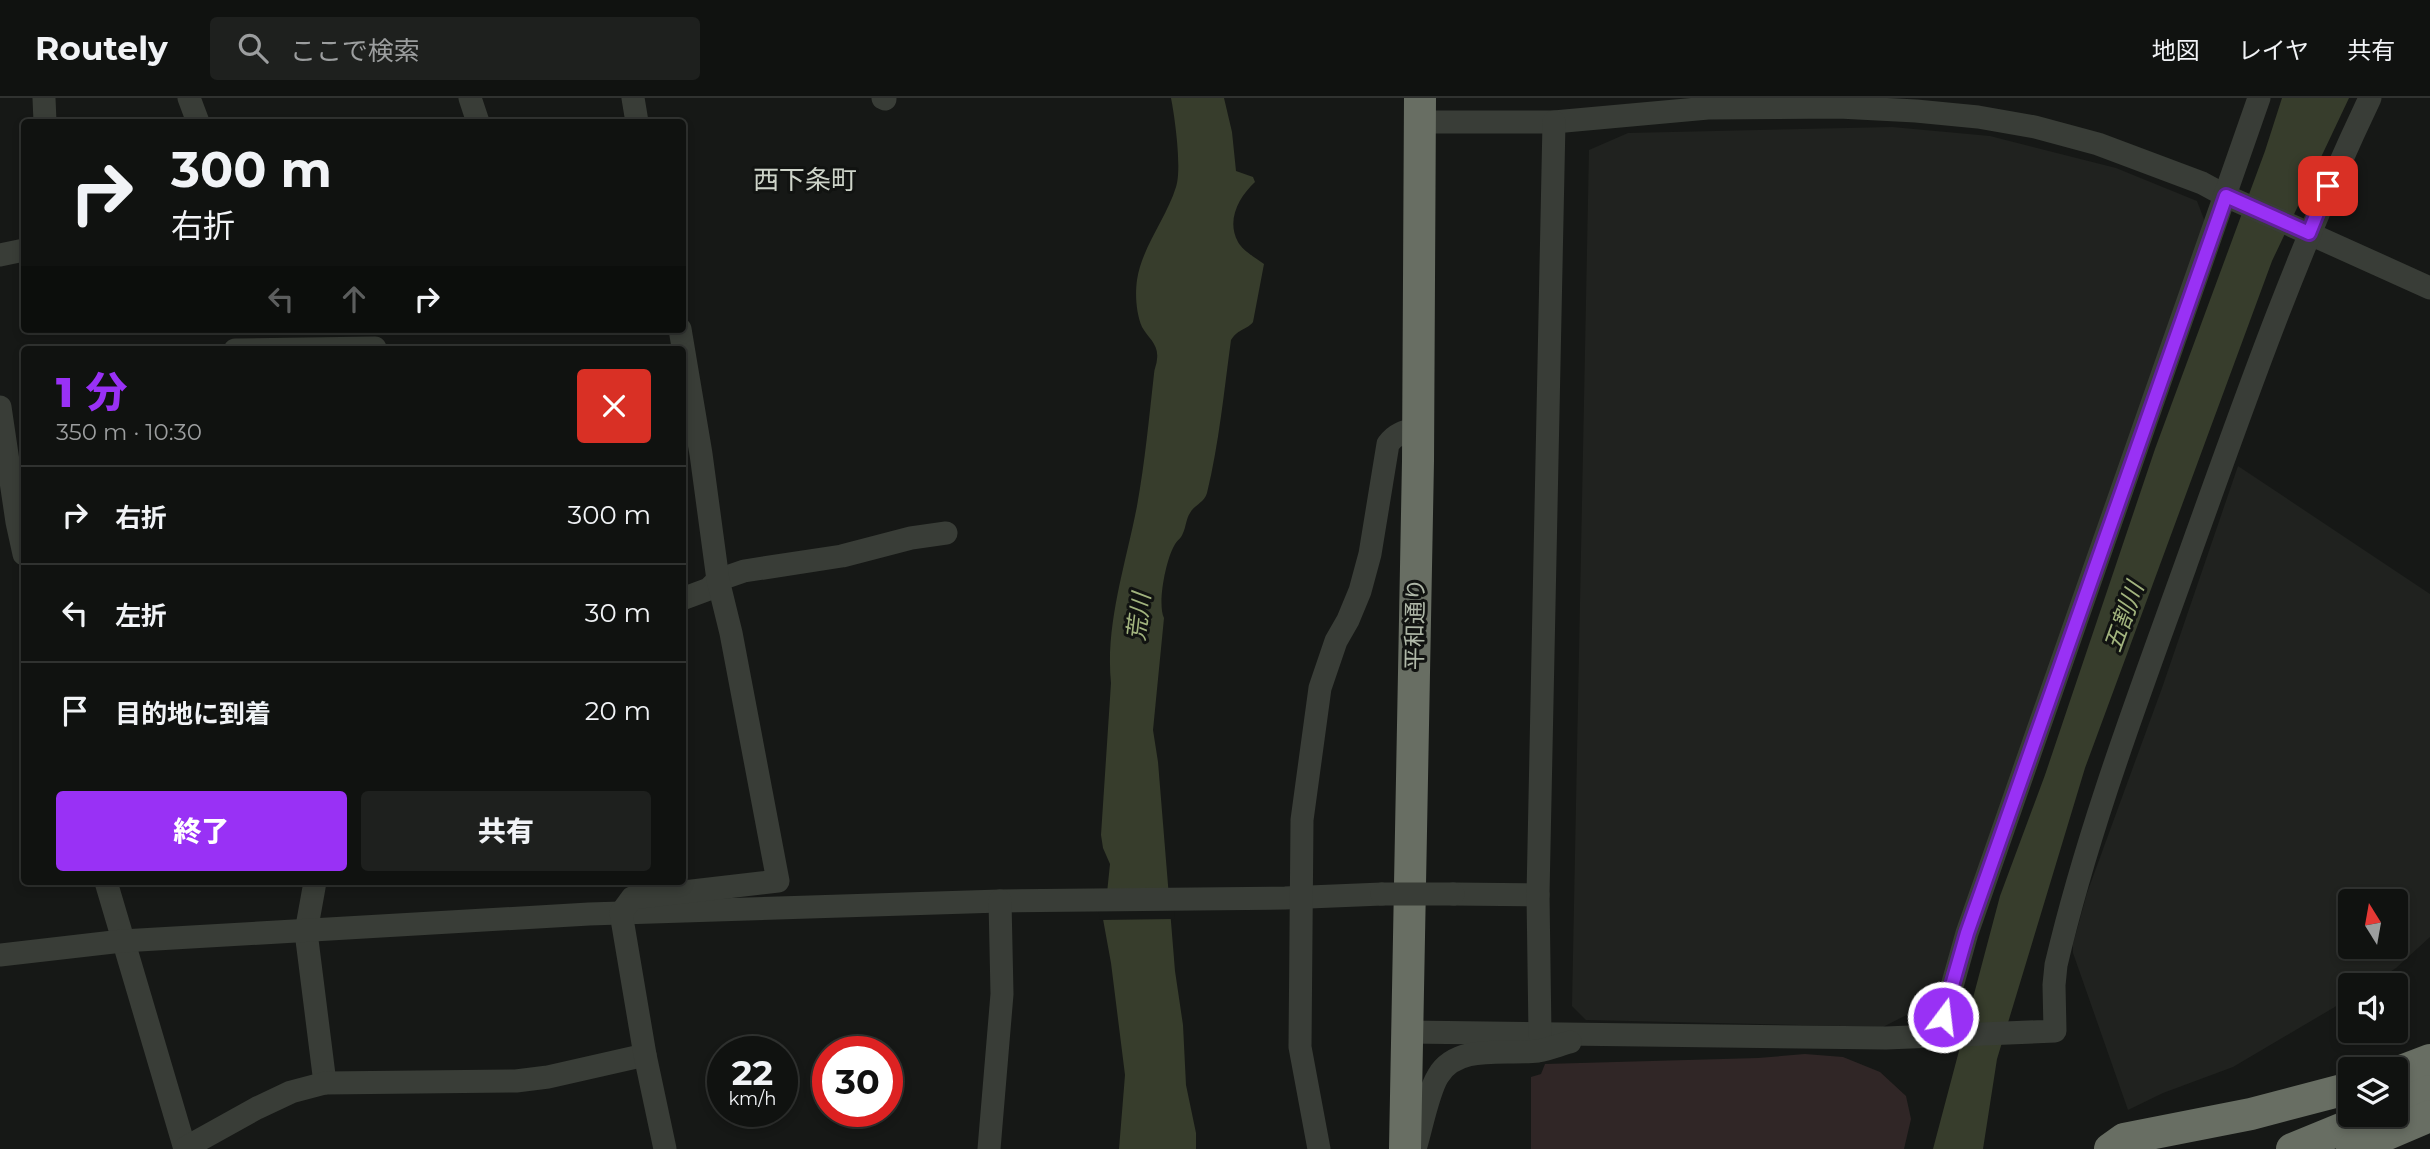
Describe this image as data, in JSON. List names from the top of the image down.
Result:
{
  "streets": {
    "highway": ["平和通り"]
  },
  "districts": ["西下条町"],
  "water": ["荒川", "五割川"],
  "north": "top",
  "page": {
    "header": "Routely",
    "search": "ここで検索",
    "nav": ["地図", "レイヤ", "共有"],
    "turn": ["300 m", "右折"],
    "heading": ["1 分", "350 m · 10:30"],
    "list": [
      {
        "name": "右折",
        "value": "300 m"
      },
      {
        "name": "左折",
        "value": "30 m"
      },
      {
        "name": "目的地に到着",
        "value": "20 m"
      }
    ],
    "buttons": ["終了", "共有"],
    "speed": "22 km/h",
    "limit": "30"
  }
}
